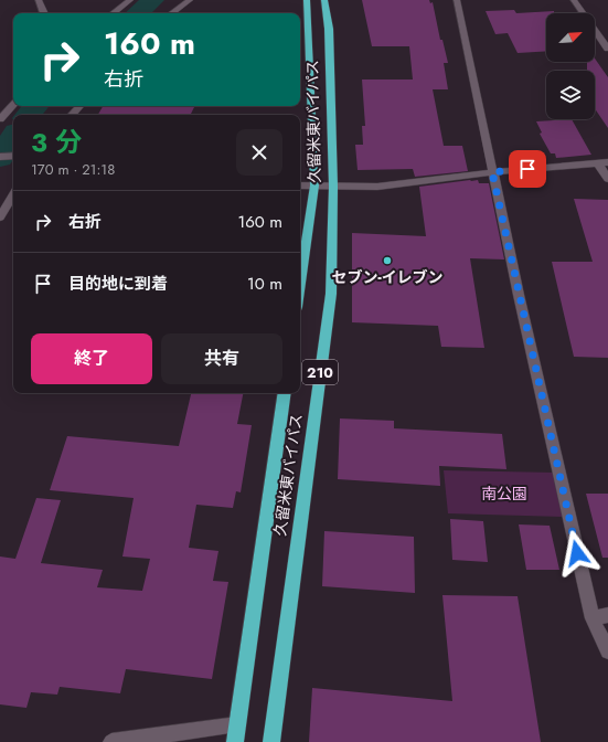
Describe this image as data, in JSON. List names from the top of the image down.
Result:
{
  "streets": {
    "highway": ["久留米東バイパス", "210"]
  },
  "parks": ["南公園"],
  "places": ["セブン-イレブン"],
  "north": "top right",
  "page": {
    "turn": ["160 m", "右折"],
    "heading": ["3 分", "170 m · 21:18"],
    "list": [
      {
        "name": "右折",
        "value": "160 m"
      },
      {
        "name": "目的地に到着",
        "value": "10 m"
      }
    ],
    "buttons": ["終了", "共有"]
  }
}
